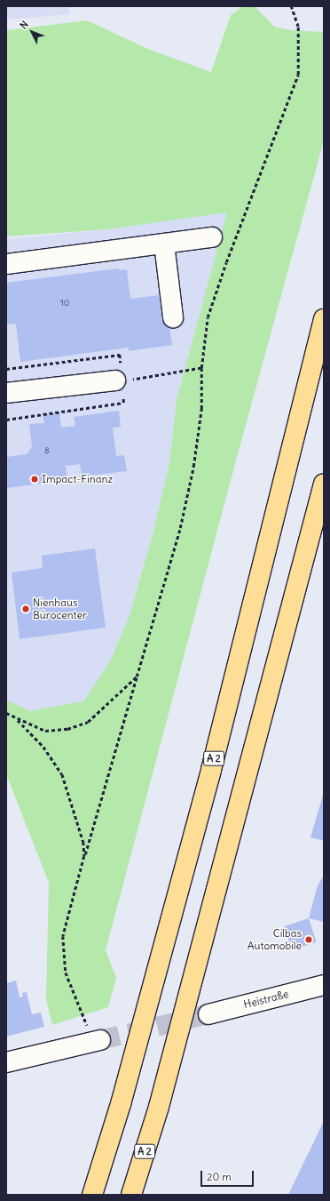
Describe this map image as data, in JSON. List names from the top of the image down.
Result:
{
  "streets": {
    "highway": ["A 2"],
    "street": ["Heistraße"]
  },
  "places": ["Impact-Finanz", "Nienhaus Bürocenter", "Cilbas Automobile"],
  "house_numbers": ["10", "8"],
  "scale_bar": "20 m",
  "north": "top left"
}
